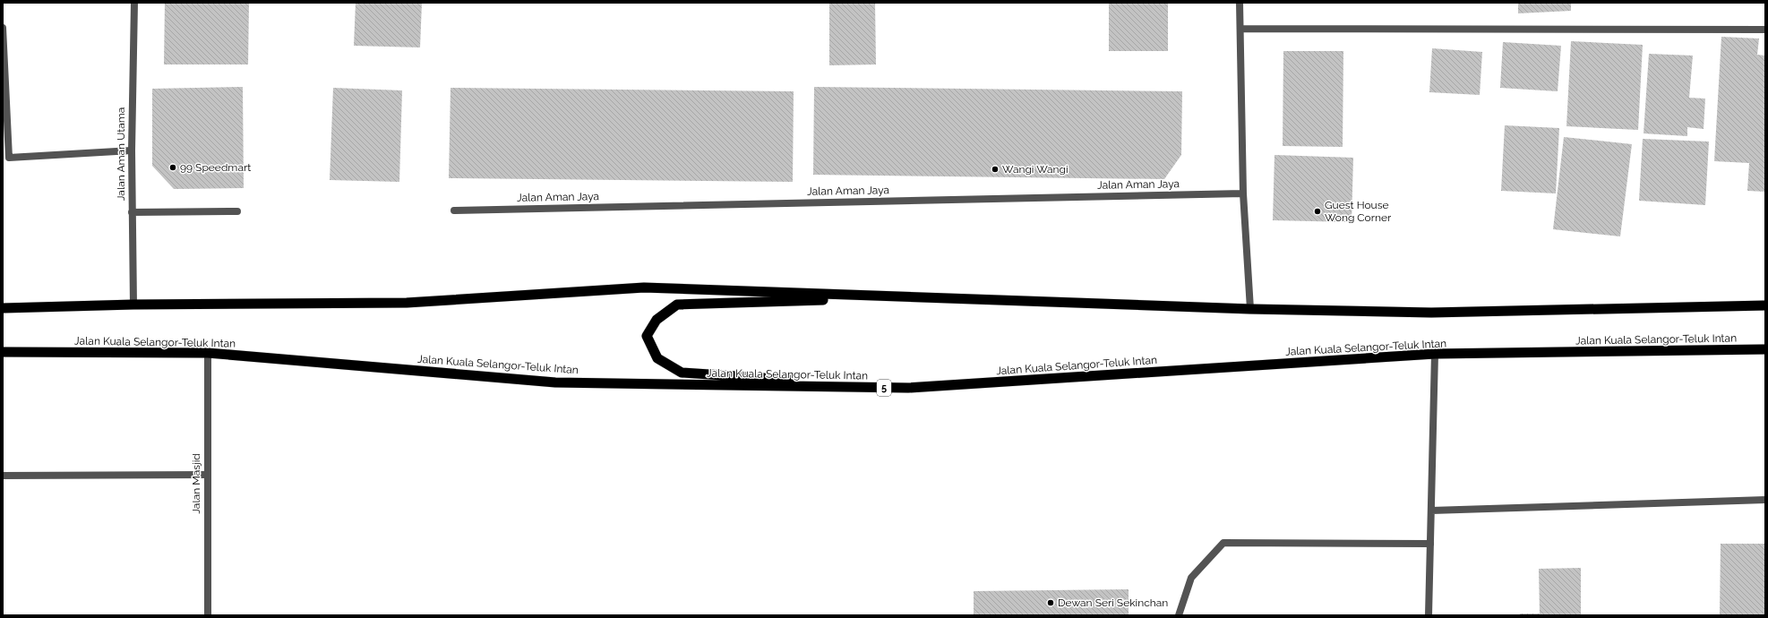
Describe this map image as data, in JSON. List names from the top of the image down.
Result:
{
  "streets": {
    "highway": ["Jalan Kuala Selangor-Teluk Intan", "5"],
    "street": ["Jalan Aman Utama", "Jalan Aman Jaya", "Jalan Masjid"]
  },
  "crossings": [
    ["Jalan Kuala Selangor-Teluk Intan", "Jalan Masjid"]
  ],
  "places": [
    "99 Speedmart",
    "Wangi Wangi",
    "Guest House Wong Corner",
    "Dewan Seri Sekinchan"
  ]
}
